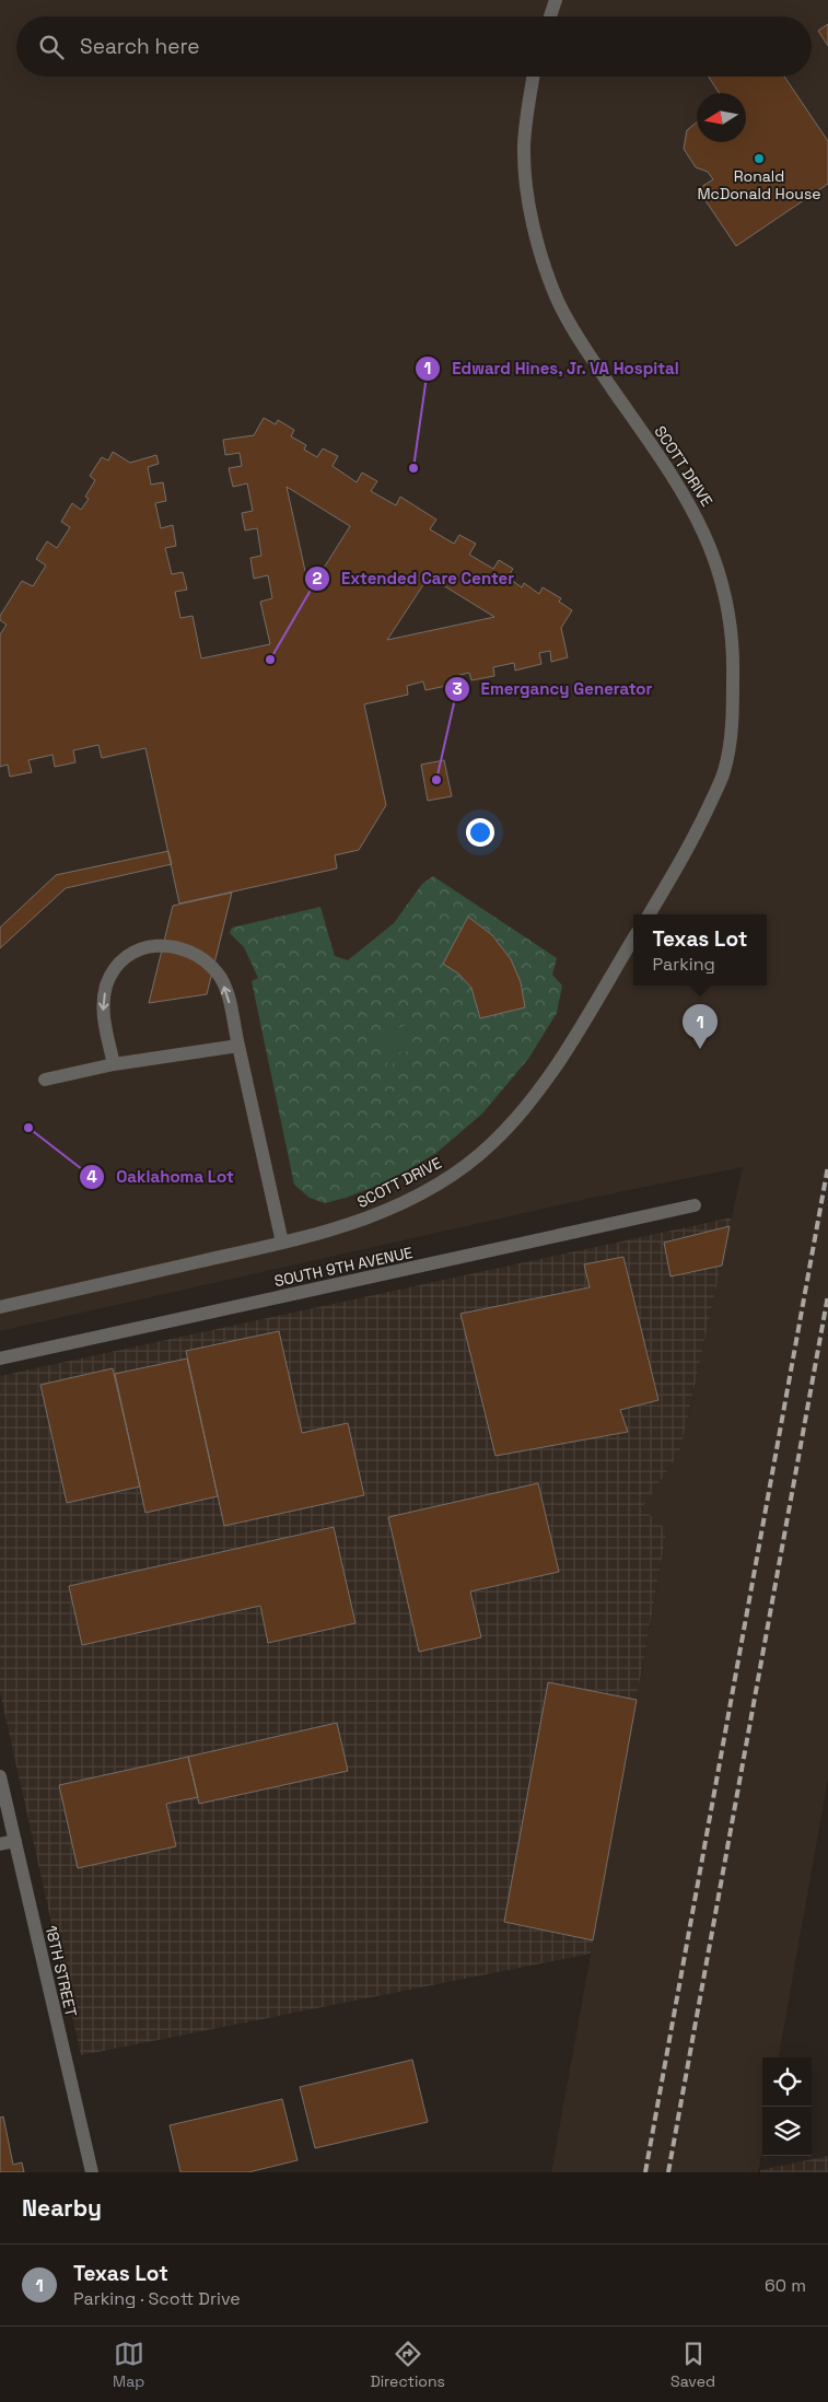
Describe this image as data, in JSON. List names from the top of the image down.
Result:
{
  "streets": {
    "street": ["SCOTT DRIVE", "SOUTH 9TH AVENUE", "18TH STREET"]
  },
  "places": [
    "Ronald McDonald House",
    "Edward Hines, Jr. VA Hospital",
    "Extended Care Center",
    "Emergancy Generator",
    "Oaklahoma Lot"
  ],
  "north": "left",
  "page": {
    "search": "Search here",
    "popup": ["Texas Lot", "Parking"],
    "pins": "1",
    "heading": "Nearby",
    "list": [
      {
        "mark": "1",
        "name": "Texas Lot",
        "note": "Parking · Scott Drive",
        "value": "60 m"
      }
    ],
    "nav": ["Map", "Directions", "Saved"]
  }
}
